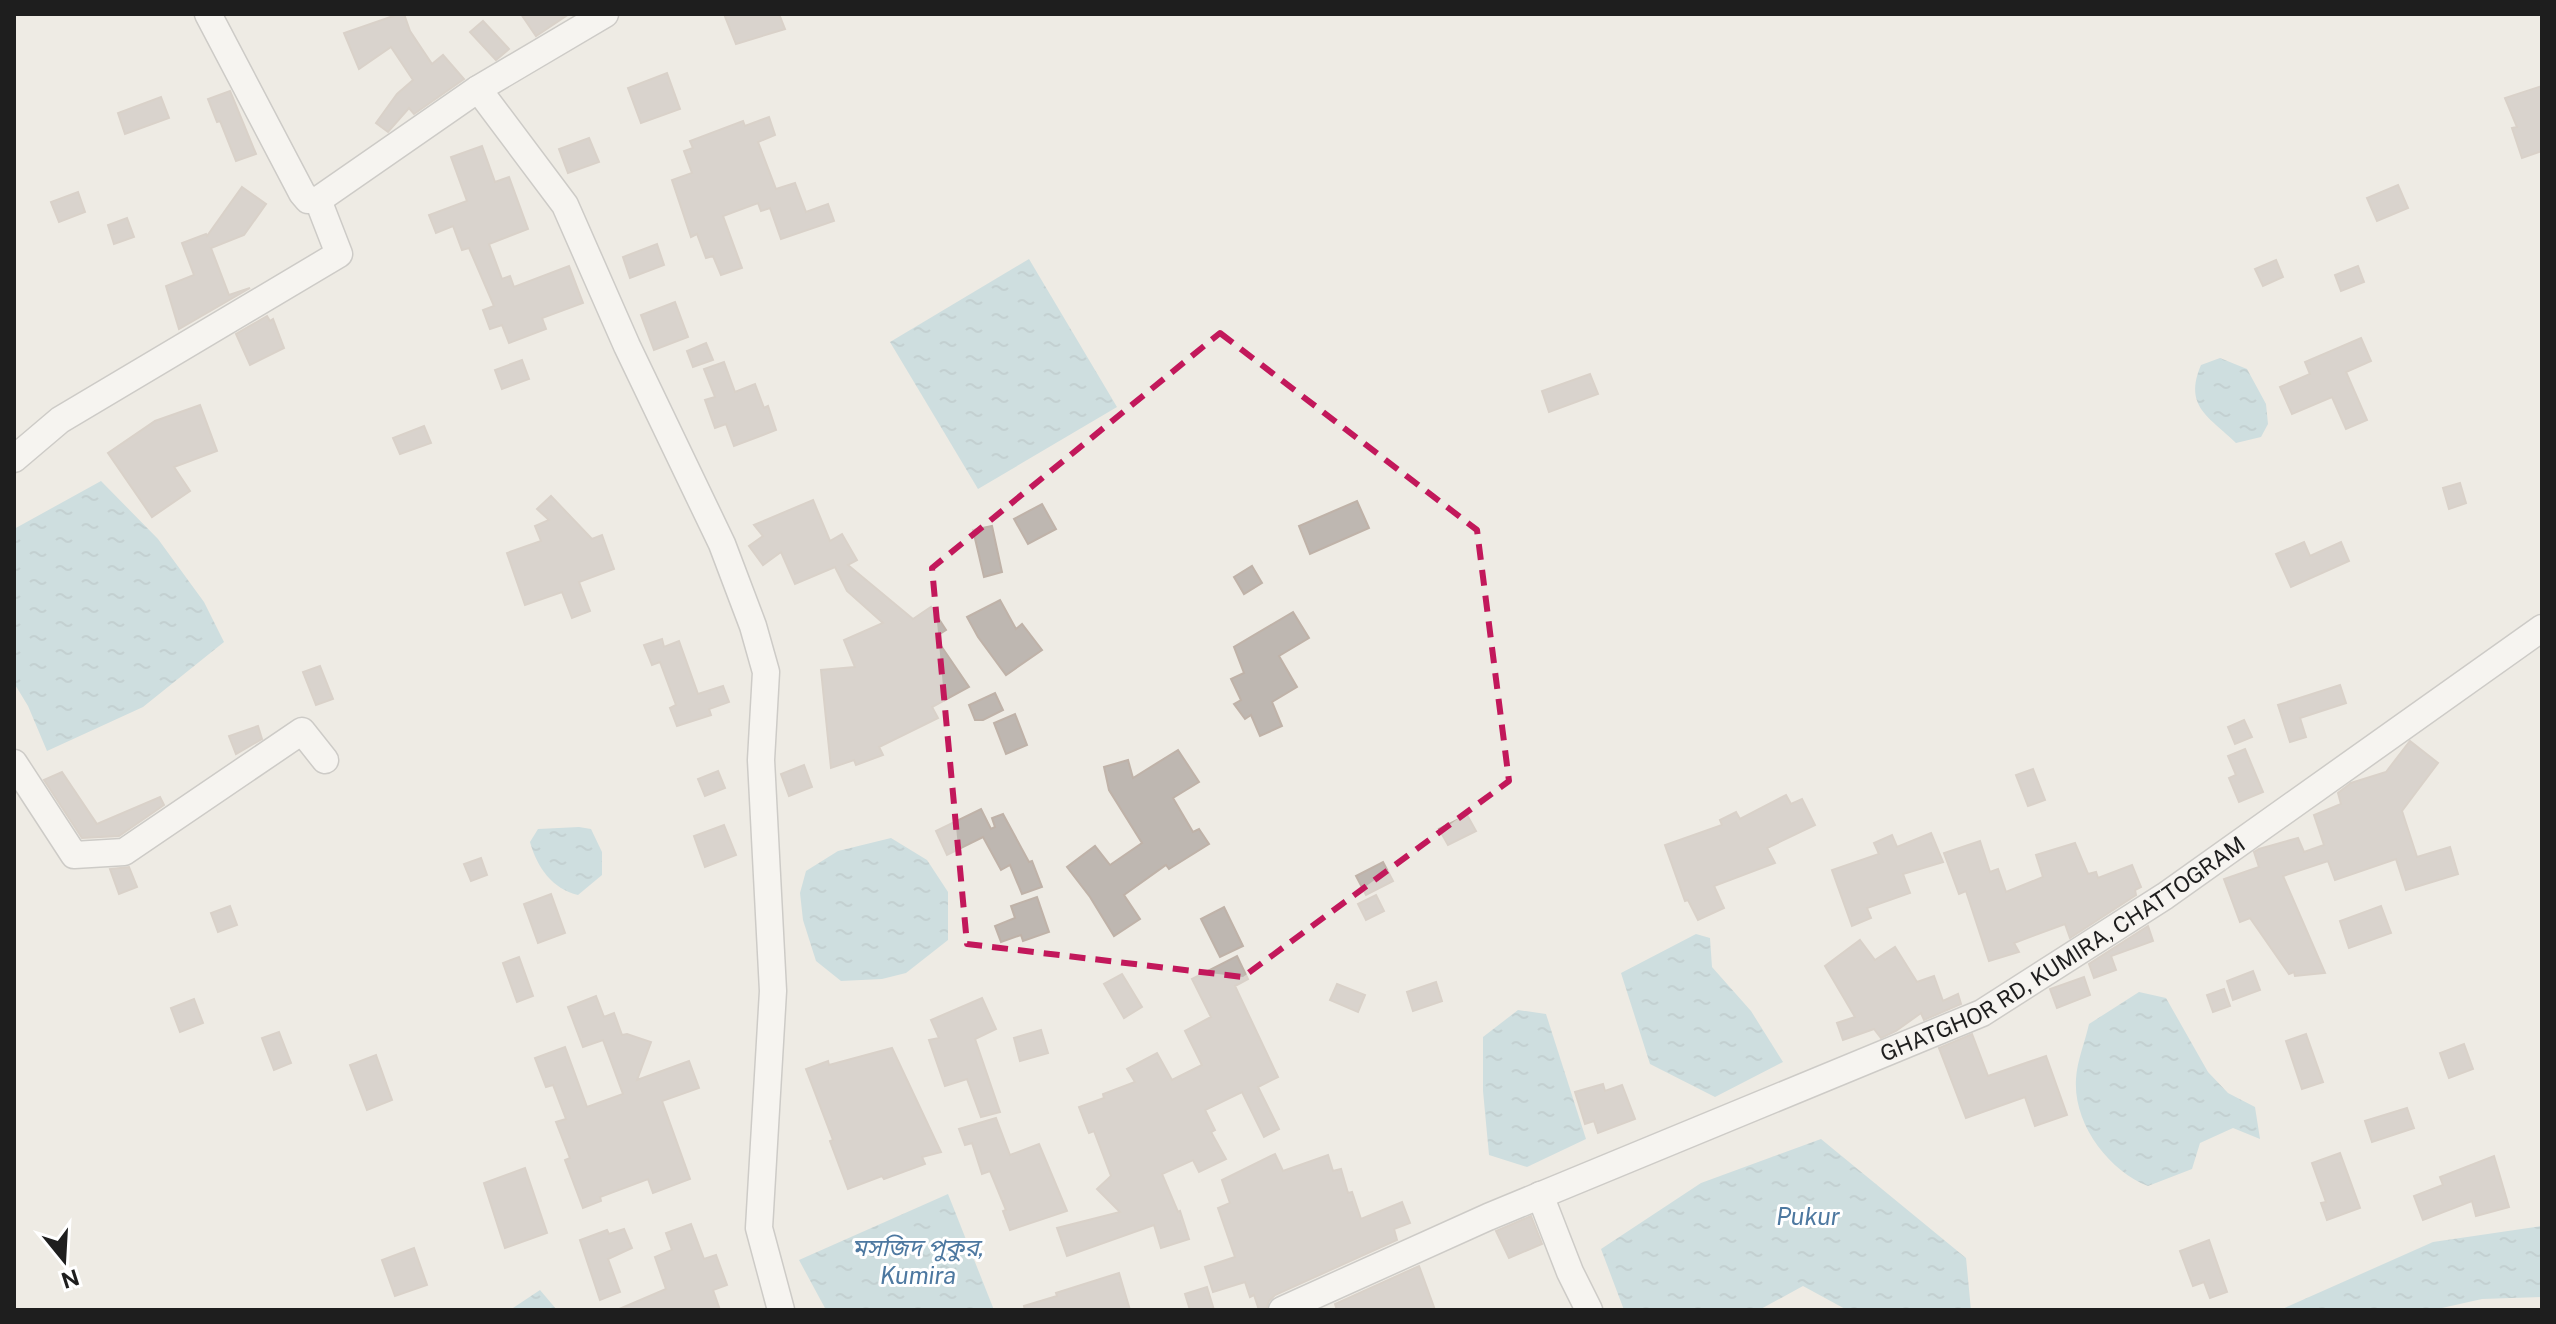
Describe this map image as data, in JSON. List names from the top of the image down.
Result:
{
  "streets": {
    "street": ["GHATGHOR RD, KUMIRA, CHATTOGRAM"]
  },
  "water": ["Pukur", "মসজিদ পুকুর, Kumira"],
  "north": "bottom"
}
